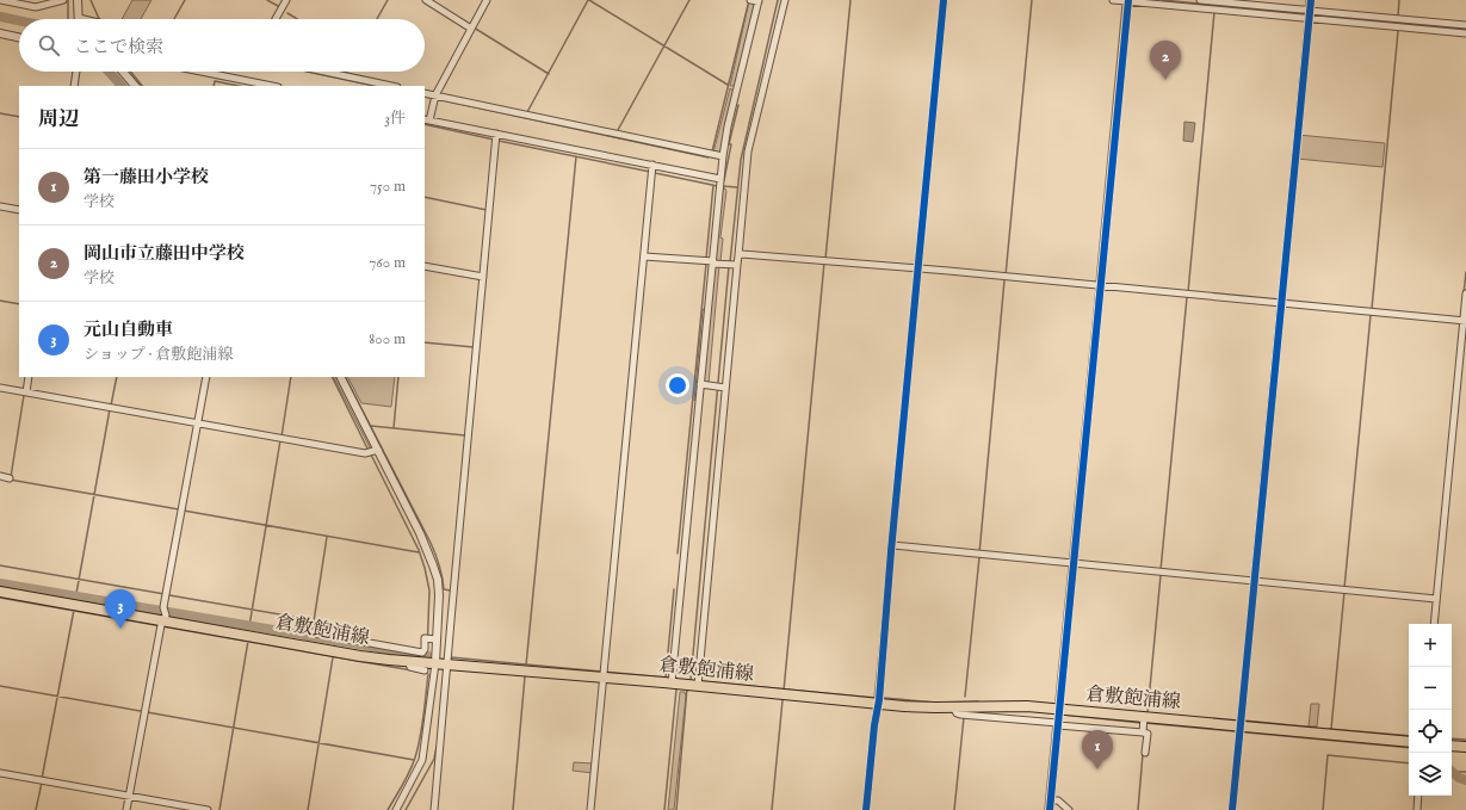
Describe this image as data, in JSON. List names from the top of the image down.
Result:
{
  "streets": {
    "main road": ["倉敷飽浦線"]
  },
  "page": {
    "search": "ここで検索",
    "pins": ["2", "3", "1"],
    "heading": ["周辺", "3件"],
    "list": [
      {
        "mark": "1",
        "name": "第一藤田小学校",
        "note": "学校",
        "value": "750 m"
      },
      {
        "mark": "2",
        "name": "岡山市立藤田中学校",
        "note": "学校",
        "value": "760 m"
      },
      {
        "mark": "3",
        "name": "元山自動車",
        "note": "ショップ · 倉敷飽浦線",
        "value": "800 m"
      }
    ],
    "map_buttons": ["+", "−"]
  }
}
